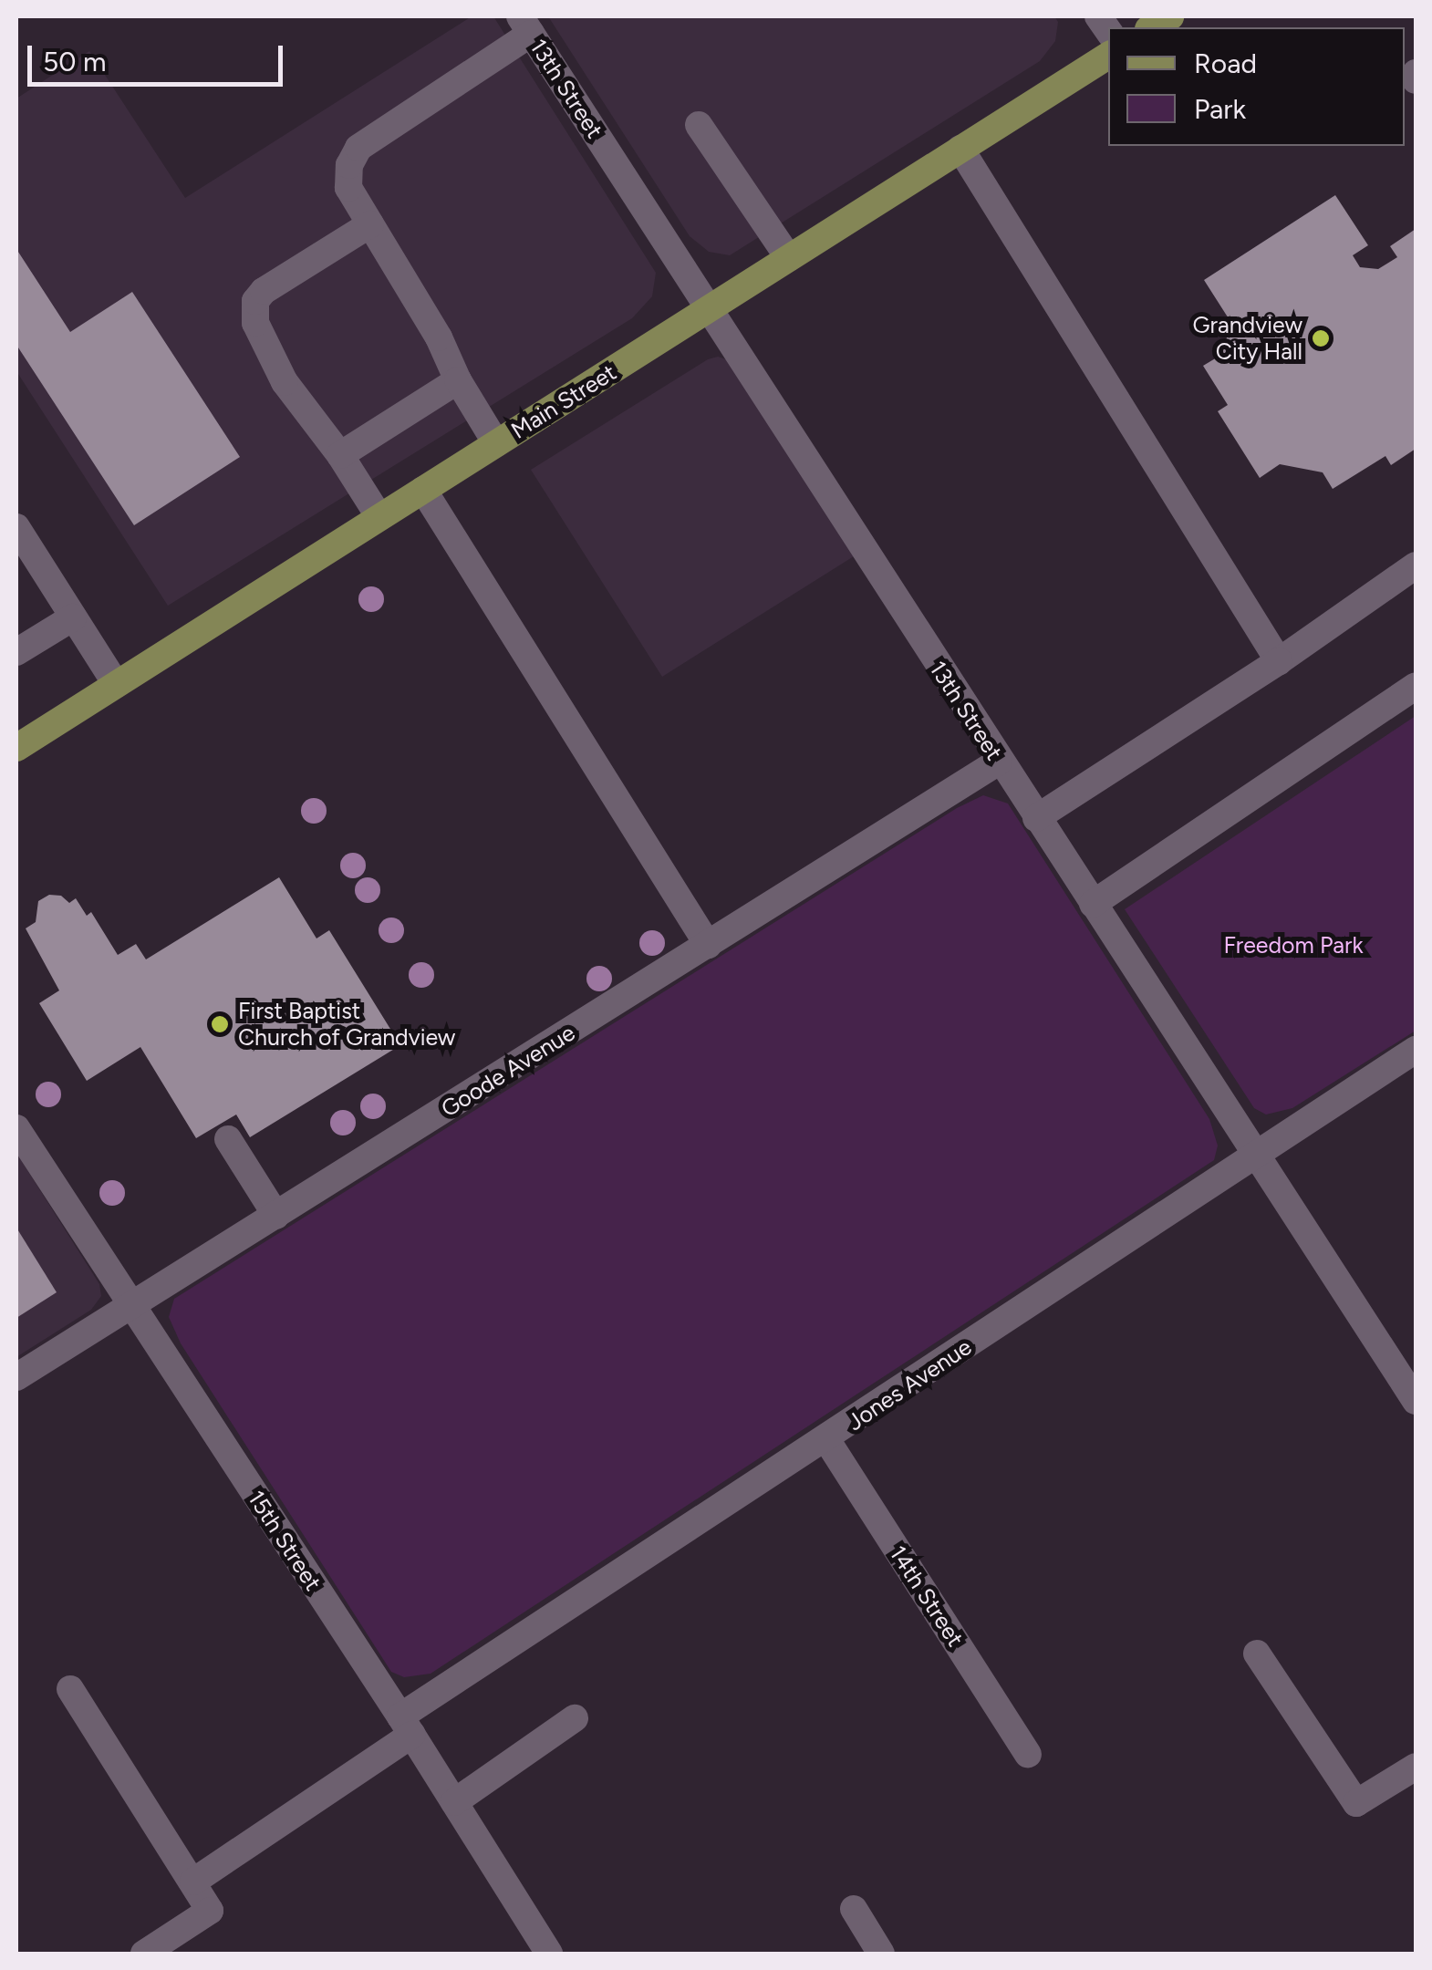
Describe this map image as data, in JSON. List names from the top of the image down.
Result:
{
  "streets": {
    "main road": ["Main Street"],
    "street": [
      "13th Street",
      "Goode Avenue",
      "Jones Avenue",
      "15th Street",
      "14th Street"
    ]
  },
  "crossings": [
    ["13th Street", "Main Street"],
    ["13th Street", "Goode Avenue"],
    ["13th Street", "Jones Avenue"],
    ["Goode Avenue", "15th Street"],
    ["Jones Avenue", "15th Street"],
    ["Jones Avenue", "14th Street"]
  ],
  "parks": ["Freedom Park"],
  "places": ["Grandview City Hall", "First Baptist Church of Grandview"],
  "legend": ["Road", "Park"],
  "scale_bar": "50 m"
}
